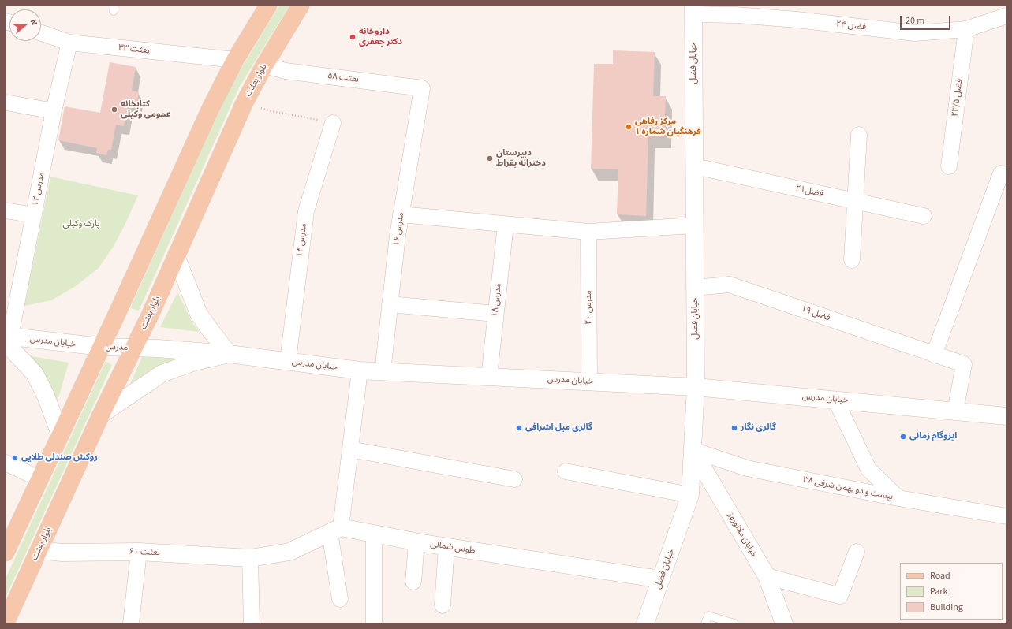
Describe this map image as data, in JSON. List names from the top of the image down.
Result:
{
  "streets": {
    "main road": ["بلوار بعثت"],
    "street": [
      "فضل ۲۳",
      "بعثت ۳۳",
      "خیابان فضل",
      "بعثت ۵۸",
      "فضل ۲۳/۵",
      "مدرس ۱۲",
      "فضل۲۱",
      "مدرس ۱۶",
      "مدرس ۱۴",
      "مدرس ۱۸",
      "مدرس ۲۰",
      "فضل ۱۹",
      "خیابان مدرس",
      "مدرس",
      "بیست و دو بهمن شرقی ۳۸",
      "خیابان ملانوروز",
      "طوس شمالی",
      "بعثت ۶۰"
    ]
  },
  "crossings": [
    ["فضل ۲۳", "خیابان فضل"],
    ["فضل ۲۳", "فضل ۲۳/۵"],
    ["بعثت ۳۳", "مدرس ۱۲"],
    ["خیابان فضل", "فضل۲۱"],
    ["خیابان فضل", "فضل ۱۹"],
    ["خیابان فضل", "خیابان مدرس"],
    ["خیابان فضل", "بیست و دو بهمن شرقی ۳۸"],
    ["خیابان فضل", "خیابان ملانوروز"],
    ["خیابان فضل", "طوس شمالی"],
    ["بعثت ۵۸", "بلوار بعثت"],
    ["بعثت ۵۸", "مدرس ۱۶"],
    ["بلوار بعثت", "خیابان مدرس"],
    ["بلوار بعثت", "مدرس"],
    ["بلوار بعثت", "بعثت ۶۰"],
    ["مدرس ۱۲", "خیابان مدرس"],
    ["مدرس ۱۶", "خیابان مدرس"],
    ["مدرس ۱۴", "خیابان مدرس"],
    ["مدرس ۱۸", "خیابان مدرس"],
    ["مدرس ۲۰", "خیابان مدرس"],
    ["فضل ۱۹", "خیابان مدرس"],
    ["خیابان مدرس", "مدرس"],
    ["بیست و دو بهمن شرقی ۳۸", "خیابان ملانوروز"]
  ],
  "parks": ["پارک وکیلی"],
  "places": [
    "داروخانه دکتر جعفری",
    "کتابخانه عمومی وکیلی",
    "مرکز رفاهی فرهنگیان شماره ۱",
    "دبیرستان دخترانه بقراط",
    "گالری مبل اشرافی",
    "گالری نگار",
    "ایزوگام زمانی",
    "روکش صندلی طلایی"
  ],
  "legend": ["Road", "Park", "Building"],
  "scale_bar": "20 m",
  "north": "right"
}
